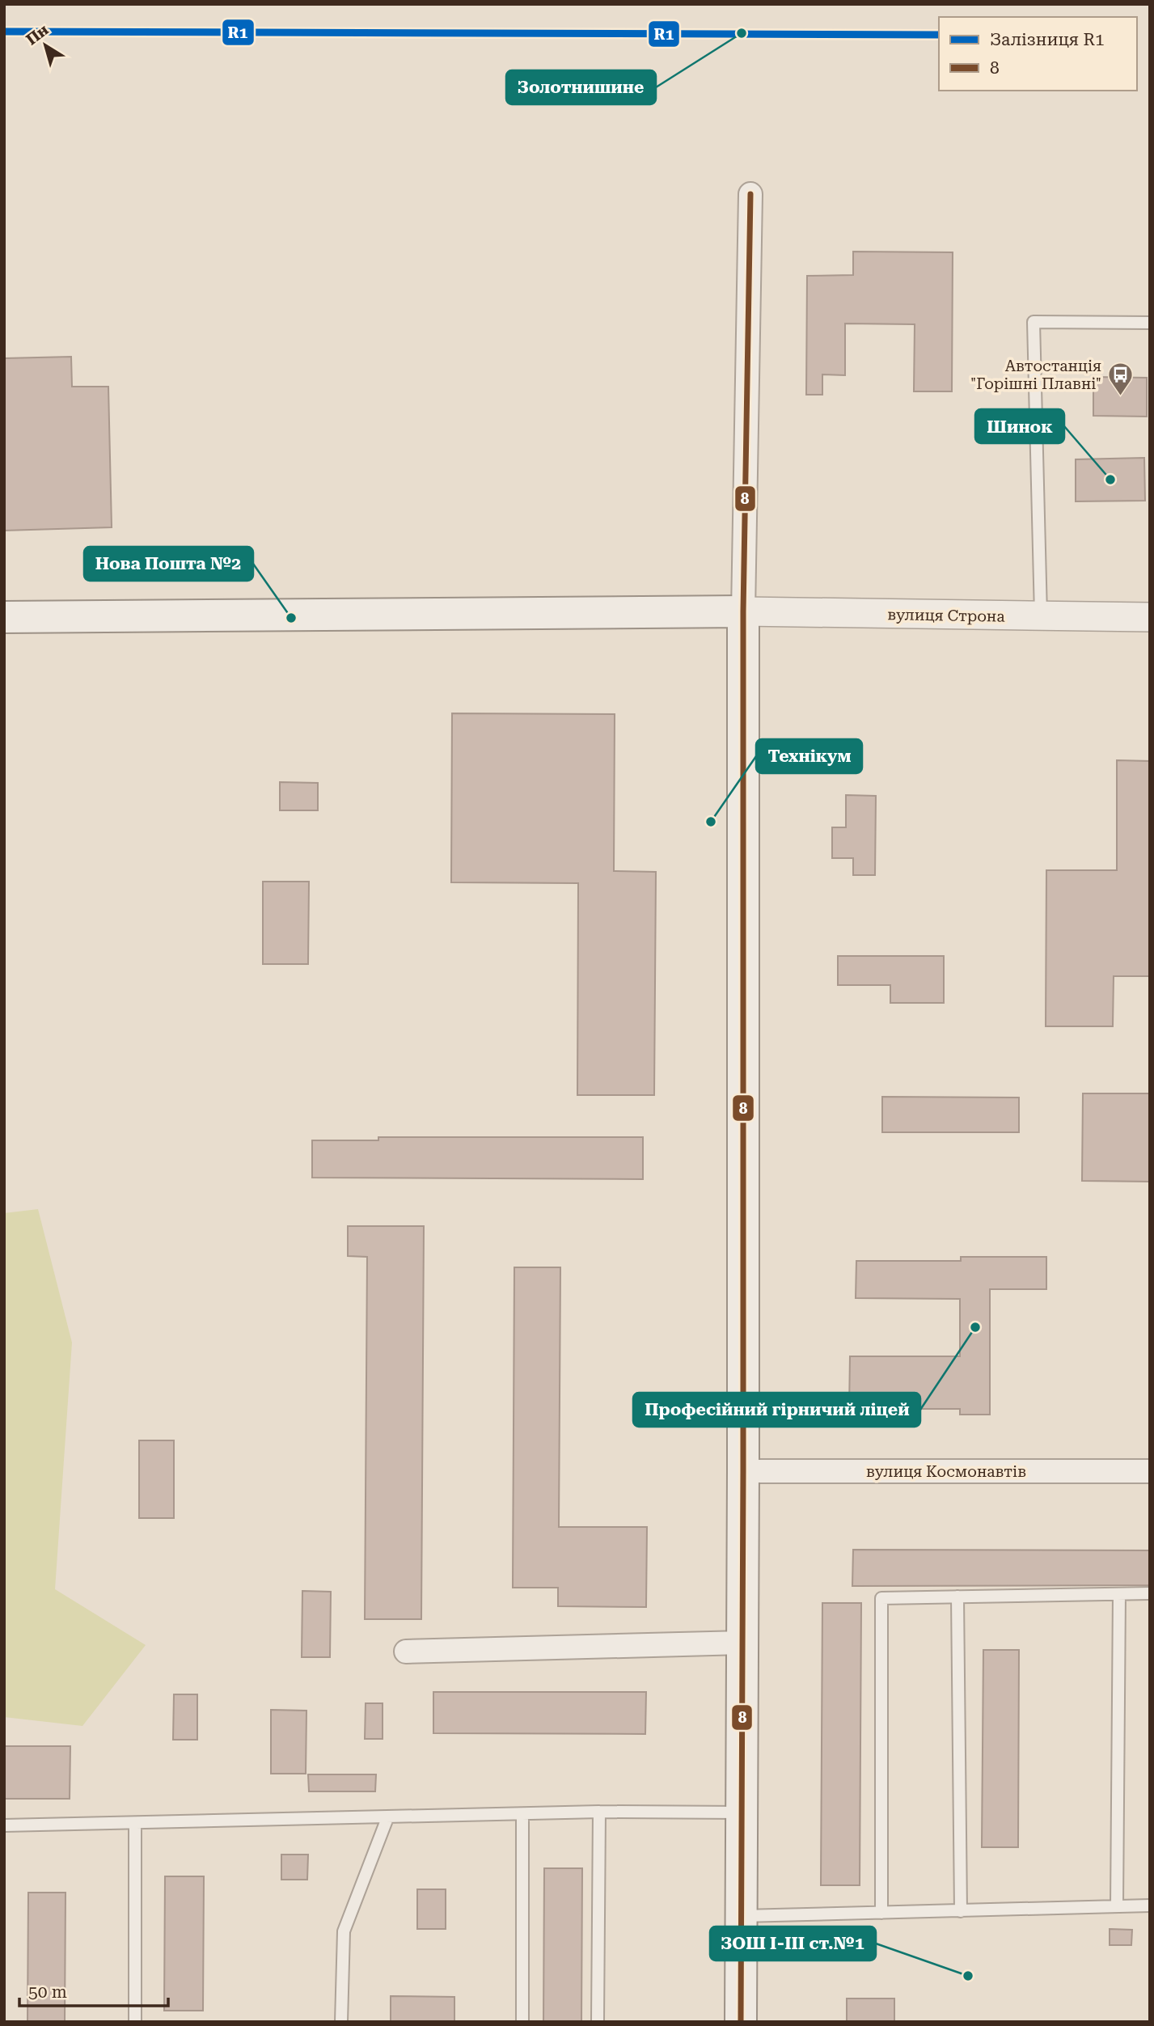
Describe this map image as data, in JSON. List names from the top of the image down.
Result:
{
  "streets": {
    "street": ["вулиця Строна", "вулиця Космонавтів"]
  },
  "places": {
    "other": [
      "Золотнишине",
      "Шинок",
      "Нова Пошта №2",
      "Технікум",
      "Професійний гірничий ліцей",
      "ЗОШ I-III ст.№1"
    ],
    "bus stop": ["Автостанція \"Горішні Плавні\""]
  },
  "lines": ["rail line R1", "transit line 8"],
  "legend": ["Залізниця R1", "8"],
  "scale_bar": "50 m",
  "north": "top left"
}
